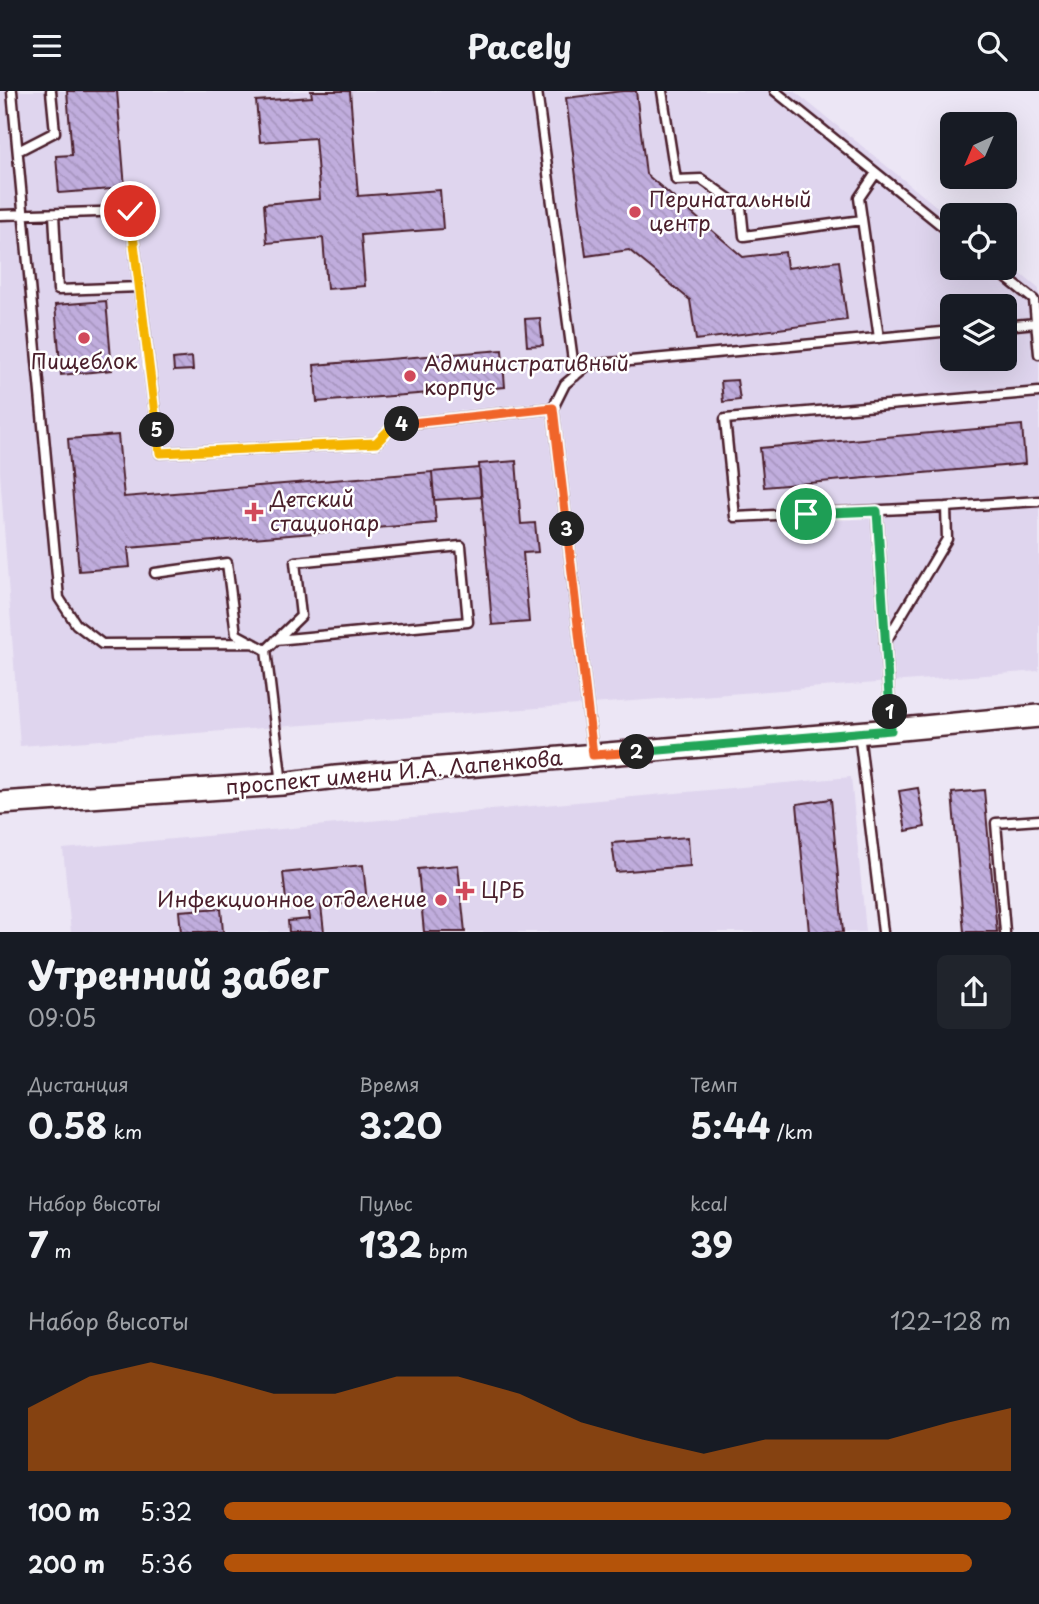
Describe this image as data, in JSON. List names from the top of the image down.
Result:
{
  "streets": {
    "main road": ["проспект имени И.А. Лапенкова"]
  },
  "places": {
    "other": [
      "Перинатальный центр",
      "Пищеблок",
      "Административный корпус",
      "Инфекционное отделение"
    ],
    "health": ["Детский стационар", "ЦРБ"]
  },
  "north": "bottom left",
  "page": {
    "header": "Pacely",
    "pins": [
      "4",
      "5",
      "3",
      "1",
      "2"
    ],
    "heading": ["Утренний забег", "09:05"],
    "stats": [
      ["Дистанция", "0.58 km"],
      ["Время", "3:20"],
      ["Темп", "5:44 /km"],
      ["Набор высоты", "7 m"],
      ["Пульс", "132 bpm"],
      ["kcal", "39"]
    ],
    "chart": ["Набор высоты", "122–128 m"],
    "list": [
      {
        "name": "100 m",
        "note": "5:32"
      },
      {
        "name": "200 m",
        "note": "5:36"
      }
    ]
  }
}
